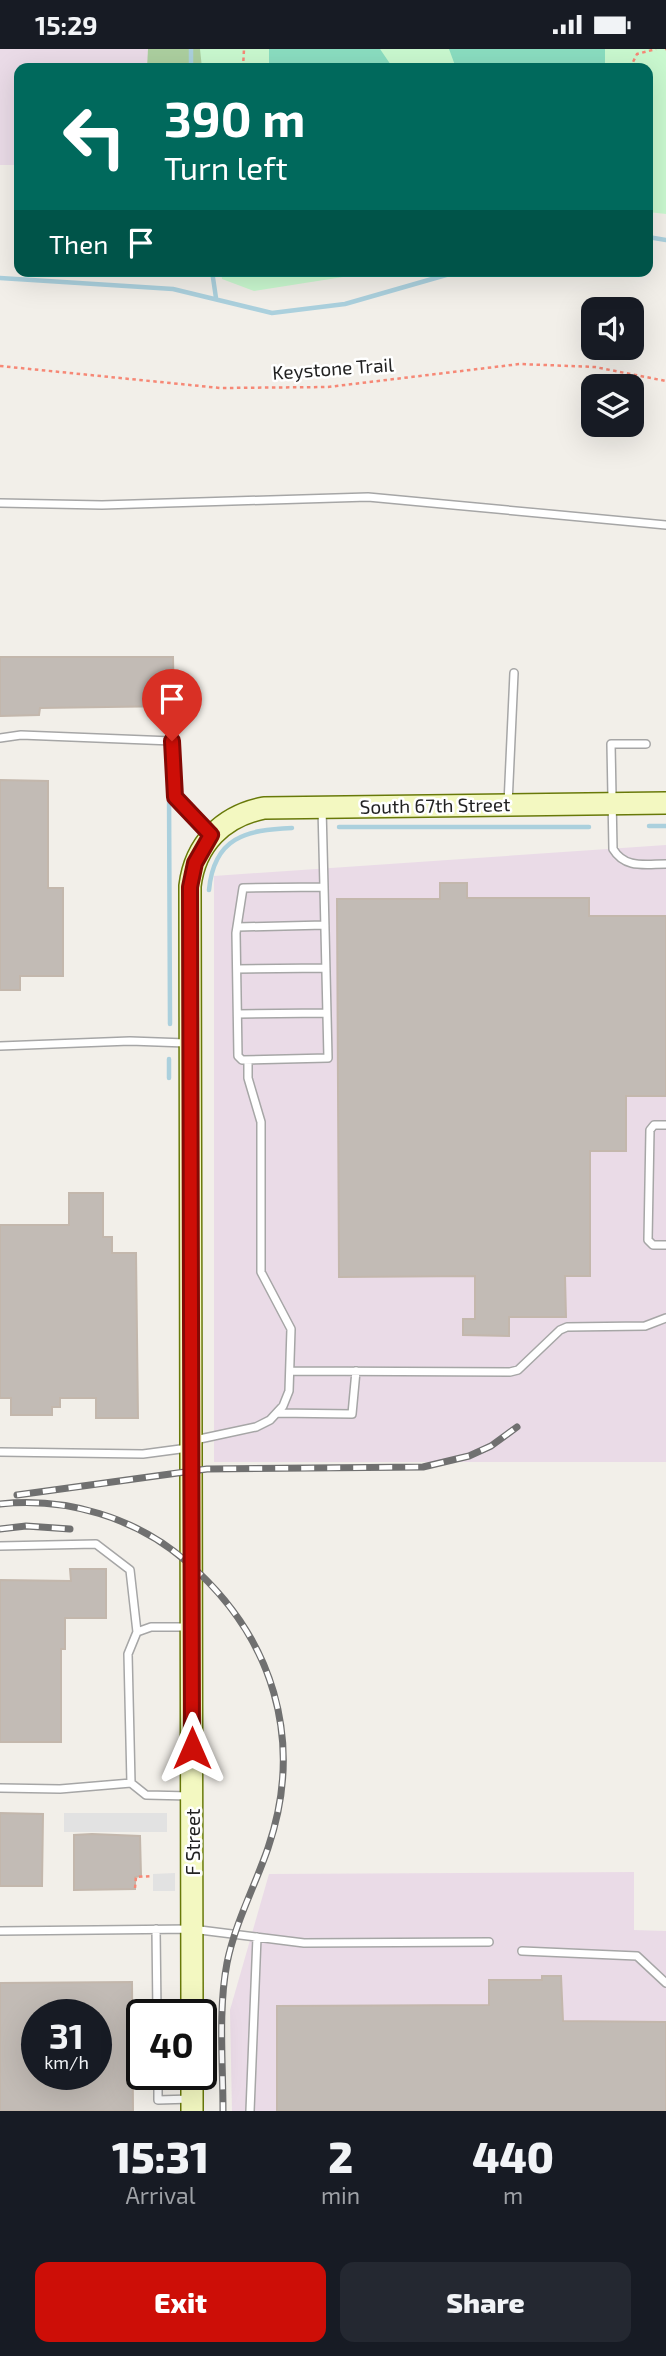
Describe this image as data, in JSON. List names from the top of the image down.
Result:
{
  "streets": {
    "street": ["South 67th Street", "F Street"],
    "path": ["Keystone Trail"]
  },
  "crossings": [
    ["South 67th Street", "F Street"]
  ],
  "page": {
    "status": "15:29",
    "turn": ["390 m", "Turn left"],
    "then": "Then",
    "speed": "31 km/h",
    "limit": "40",
    "eta": [
      "15:31",
      "Arrival",
      "2",
      "min",
      "440",
      "m"
    ],
    "buttons": ["Exit", "Share"]
  }
}
